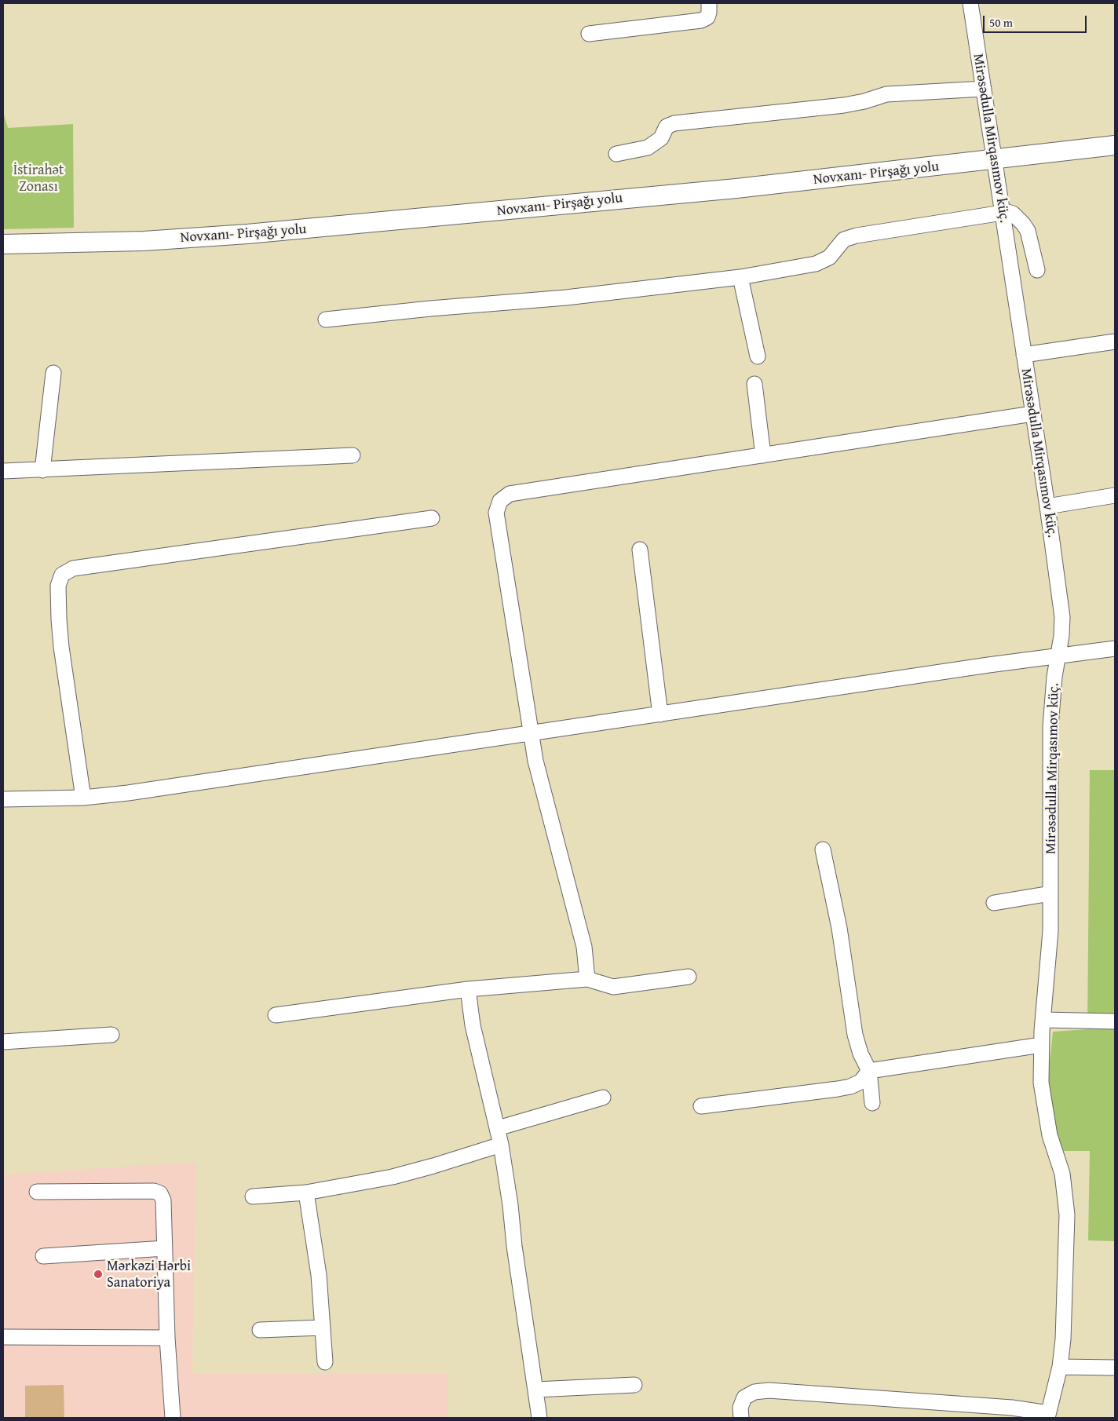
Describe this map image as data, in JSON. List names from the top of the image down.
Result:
{
  "streets": {
    "main road": ["Novxanı- Pirşağı yolu"],
    "street": ["Mirəsədulla Mirqasımov küç."]
  },
  "crossings": [
    ["Mirəsədulla Mirqasımov küç.", "Novxanı- Pirşağı yolu"]
  ],
  "parks": ["İstirahət Zonası"],
  "places": ["Mərkəzi Hərbi Sanatoriya"],
  "scale_bar": "50 m"
}
